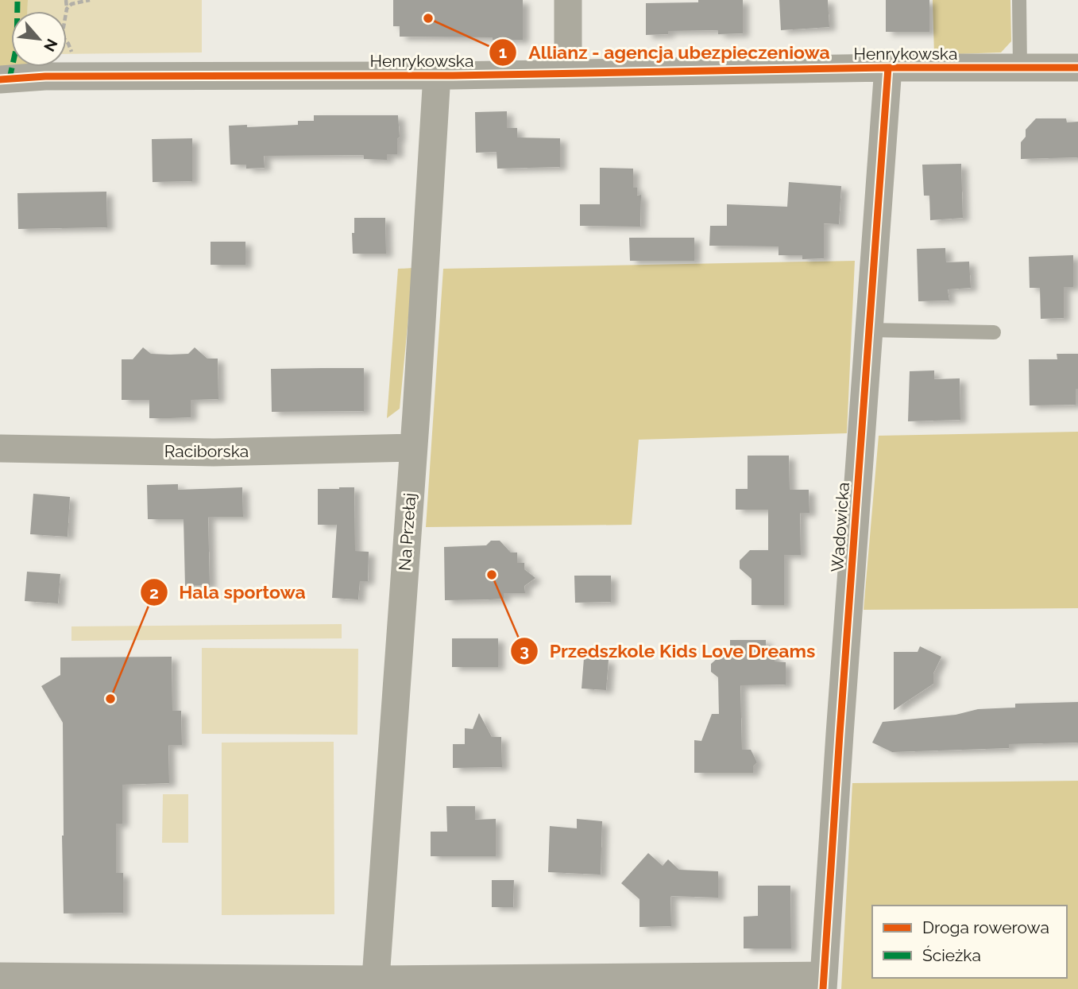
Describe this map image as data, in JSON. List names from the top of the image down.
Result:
{
  "streets": {
    "street": [
      "Henrykowska",
      "Raciborska",
      "Wadowicka",
      "Na Przełaj"
    ]
  },
  "crossings": [
    ["Henrykowska", "Wadowicka"],
    ["Henrykowska", "Na Przełaj"],
    ["Raciborska", "Na Przełaj"]
  ],
  "places": ["Allianz - agencja ubezpieczeniowa", "Przedszkole Kids Love Dreams", "Hala sportowa"],
  "legend": ["Droga rowerowa", "Ścieżka"],
  "north": "bottom right"
}
